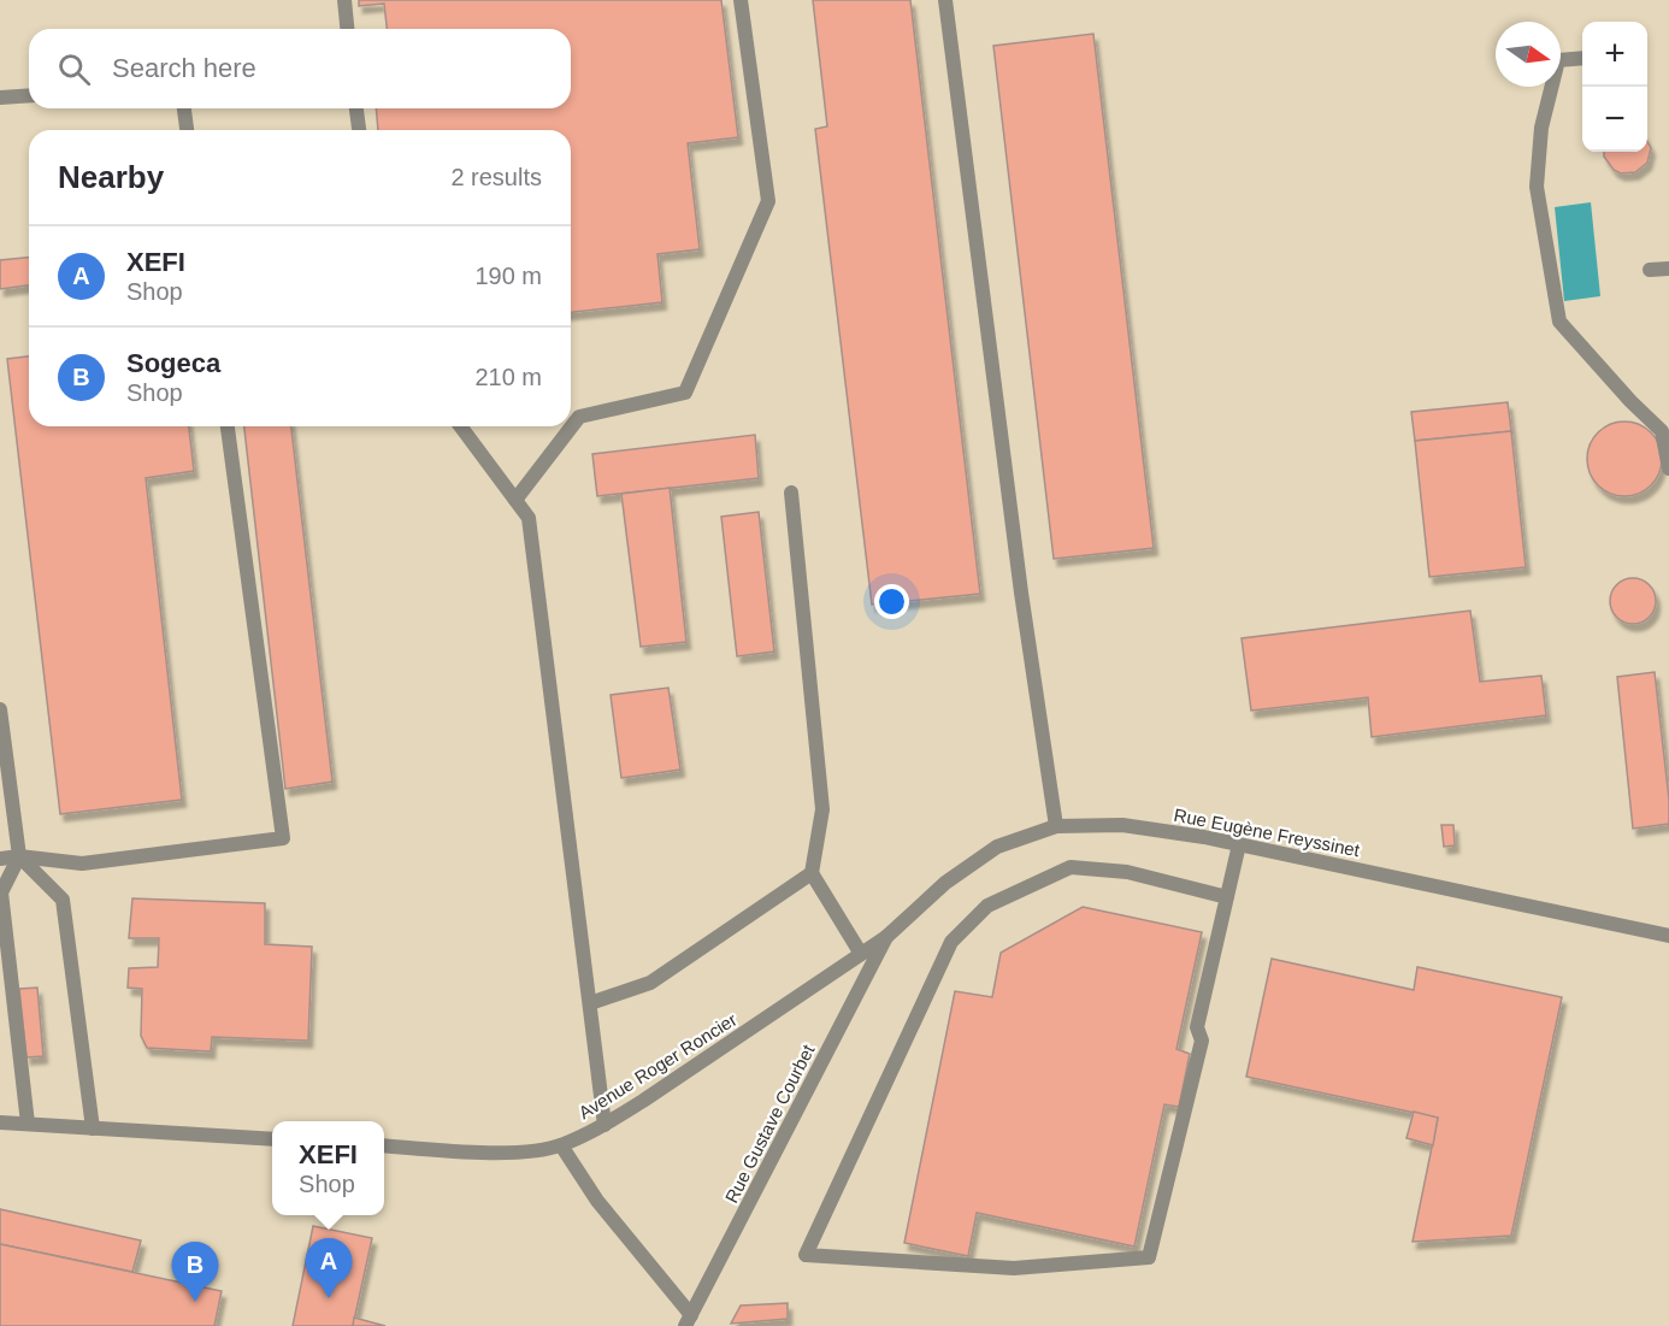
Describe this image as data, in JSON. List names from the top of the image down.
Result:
{
  "streets": {
    "street": ["Rue Eugène Freyssinet", "Avenue Roger Roncier", "Rue Gustave Courbet"]
  },
  "crossings": [
    ["Rue Eugène Freyssinet", "Avenue Roger Roncier"],
    ["Rue Eugène Freyssinet", "Rue Gustave Courbet"],
    ["Avenue Roger Roncier", "Rue Gustave Courbet"]
  ],
  "north": "right",
  "page": {
    "map_buttons": ["+", "−"],
    "search": "Search here",
    "heading": ["Nearby", "2 results"],
    "list": [
      {
        "mark": "A",
        "name": "XEFI",
        "note": "Shop",
        "value": "190 m"
      },
      {
        "mark": "B",
        "name": "Sogeca",
        "note": "Shop",
        "value": "210 m"
      }
    ],
    "popup": ["XEFI", "Shop"],
    "pins": ["A", "B"]
  }
}
